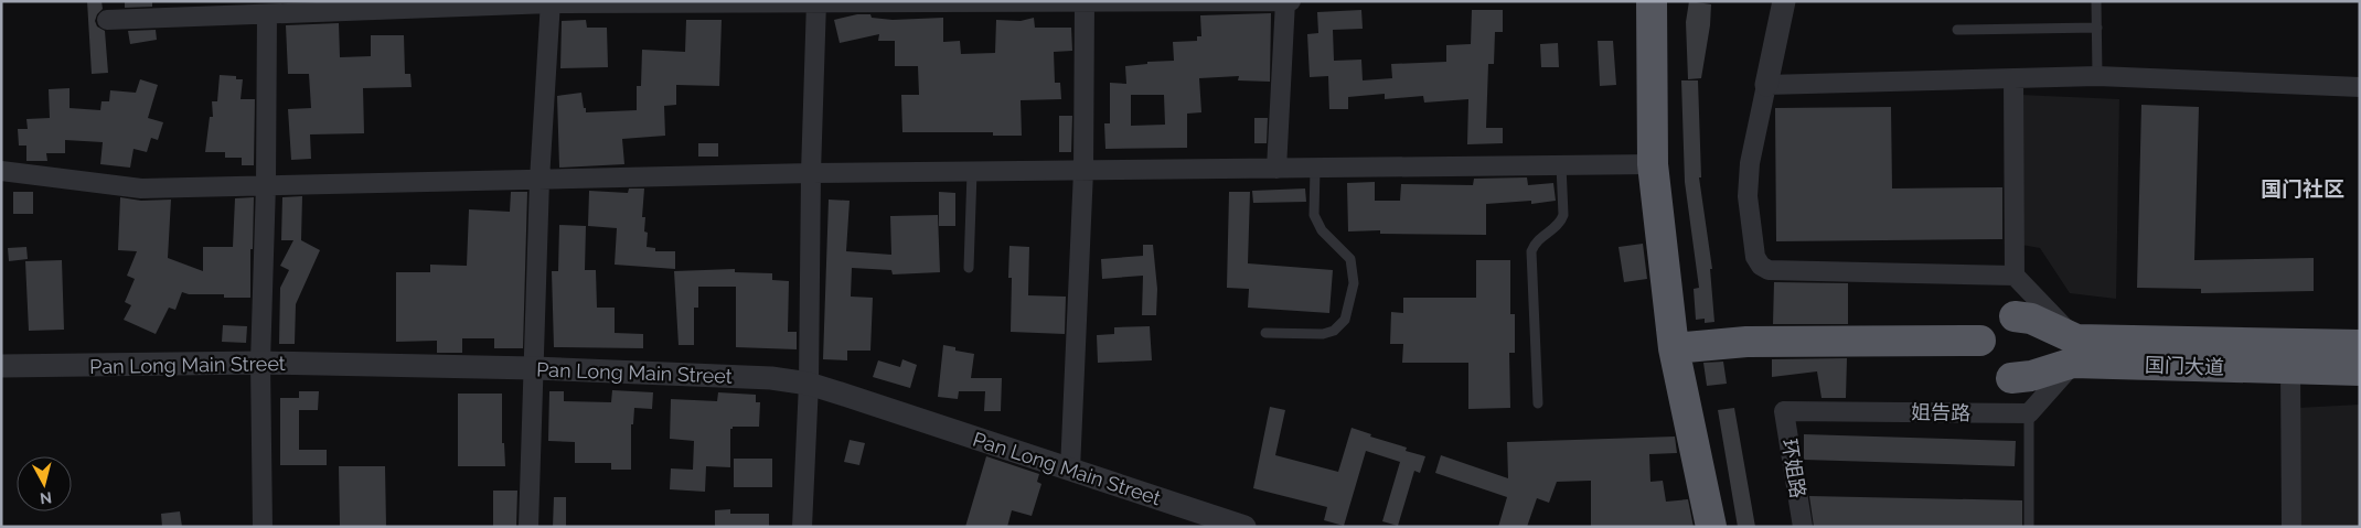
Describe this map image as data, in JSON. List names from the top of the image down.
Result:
{
  "streets": {
    "highway": ["国门大道"],
    "street": ["Pan Long Main Street", "姐告路", "环姐路"]
  },
  "crossings": [
    ["姐告路", "环姐路"]
  ],
  "districts": ["国门社区"],
  "north": "bottom"
}
